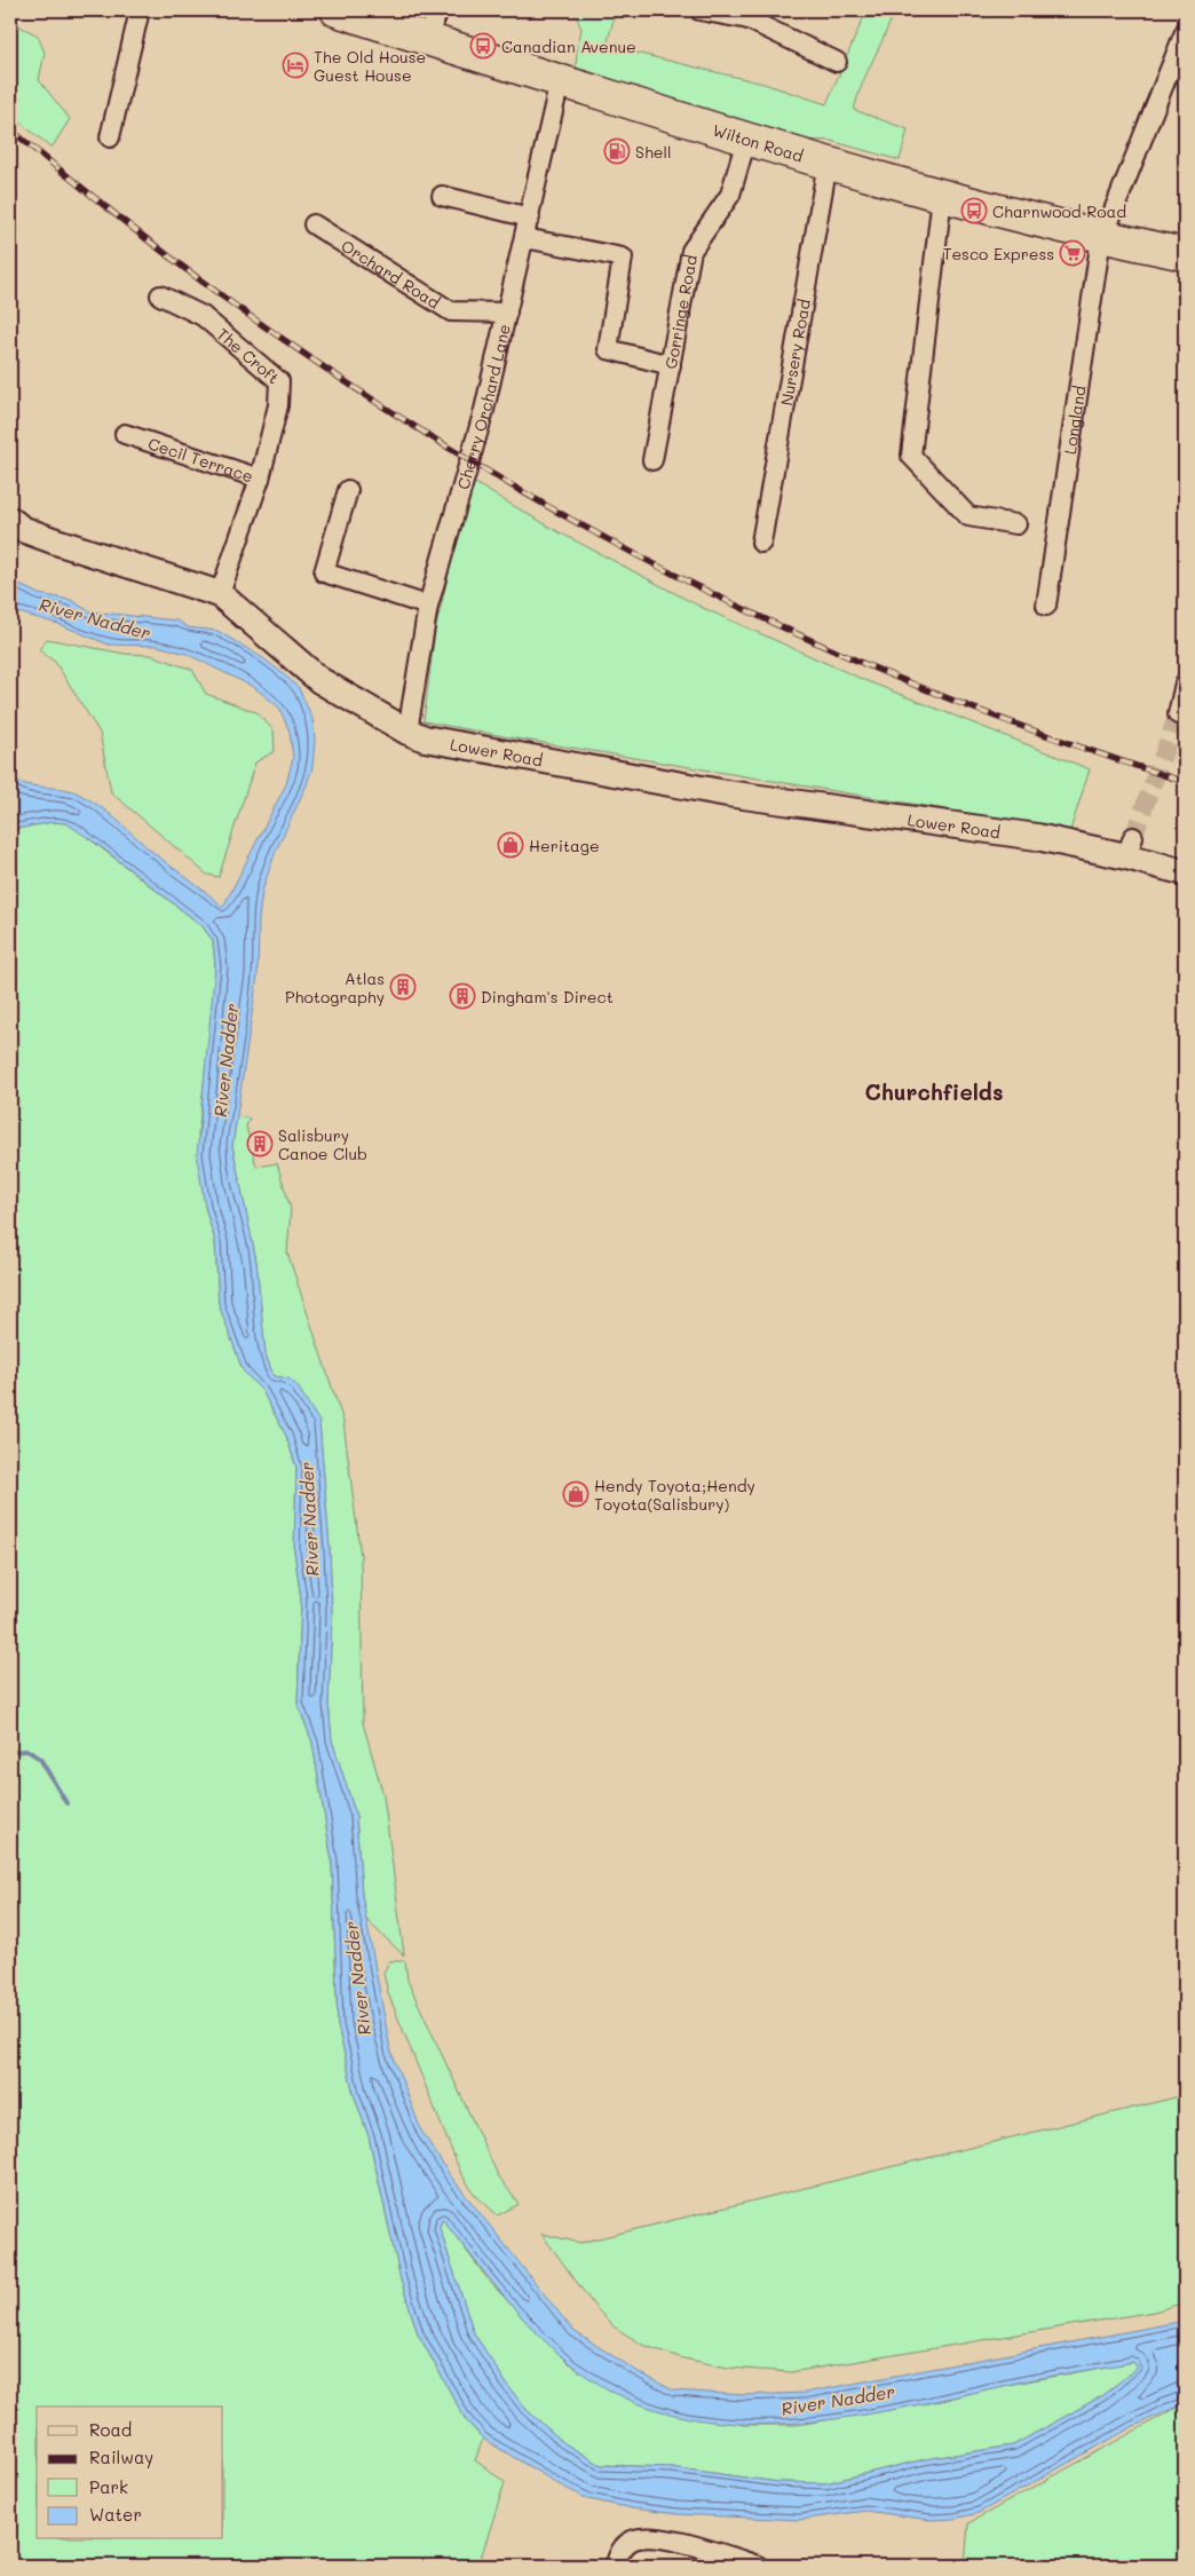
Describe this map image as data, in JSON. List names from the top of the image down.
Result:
{
  "streets": {
    "highway": ["Wilton Road"],
    "street": [
      "Orchard Road",
      "Gorringe Road",
      "Nursery Road",
      "The Croft",
      "Cherry Orchard Lane",
      "Longland",
      "Cecil Terrace",
      "Lower Road"
    ]
  },
  "crossings": [
    ["Wilton Road", "Gorringe Road"],
    ["Wilton Road", "Nursery Road"],
    ["Wilton Road", "Cherry Orchard Lane"],
    ["Wilton Road", "Longland"],
    ["Orchard Road", "Cherry Orchard Lane"],
    ["The Croft", "Cecil Terrace"],
    ["Cherry Orchard Lane", "Lower Road"],
    ["Cecil Terrace", "Lower Road"]
  ],
  "districts": ["Churchfields"],
  "water": ["River Nadder"],
  "places": {
    "bus stop": ["Canadian Avenue", "Charnwood Road"],
    "hotel": ["The Old House Guest House"],
    "fuel station": ["Shell"],
    "supermarket": ["Tesco Express"],
    "shop": ["Heritage", "Hendy Toyota;Hendy Toyota(Salisbury)"],
    "building": ["Atlas Photography", "Dingham's Direct", "Salisbury Canoe Club"]
  },
  "legend": [
    "Road",
    "Railway",
    "Park",
    "Water"
  ]
}
